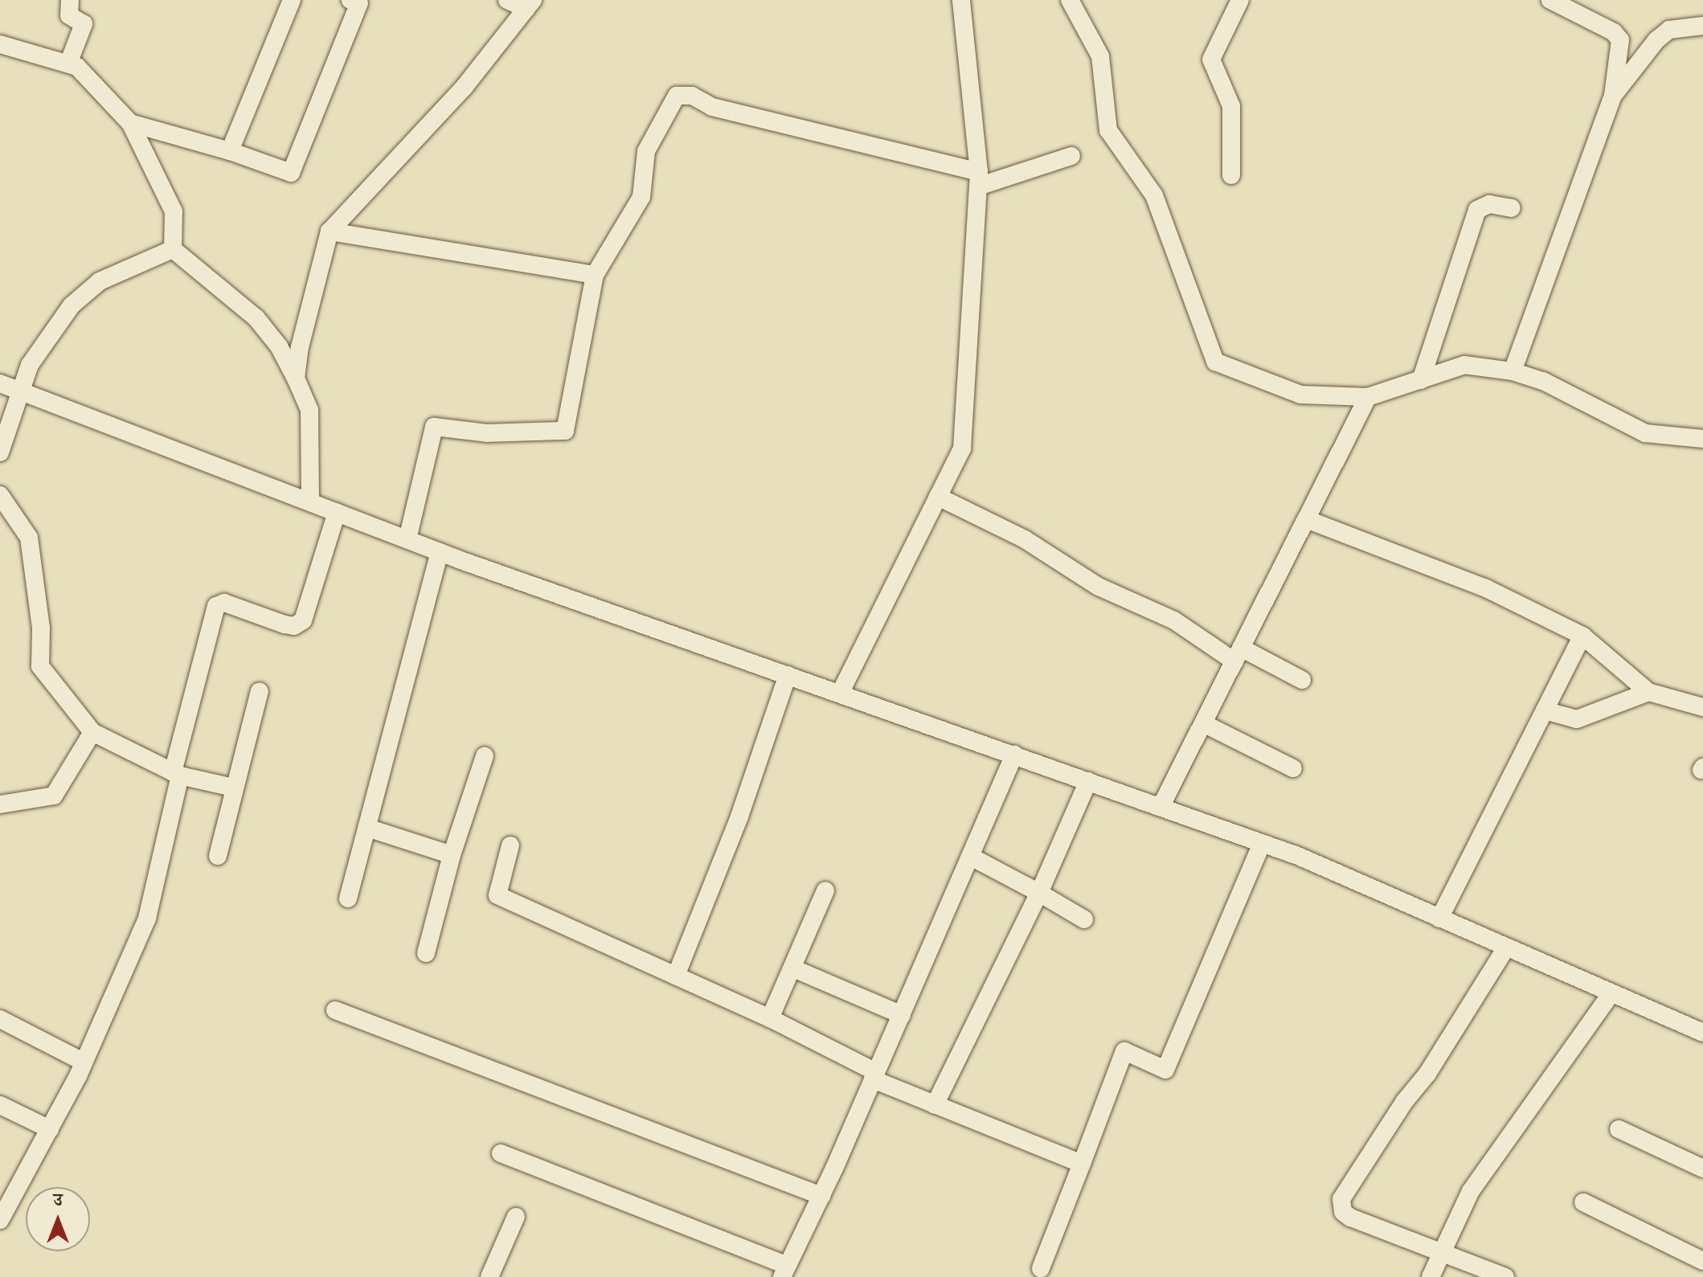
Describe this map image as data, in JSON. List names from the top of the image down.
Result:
{
  "north": "top"
}
